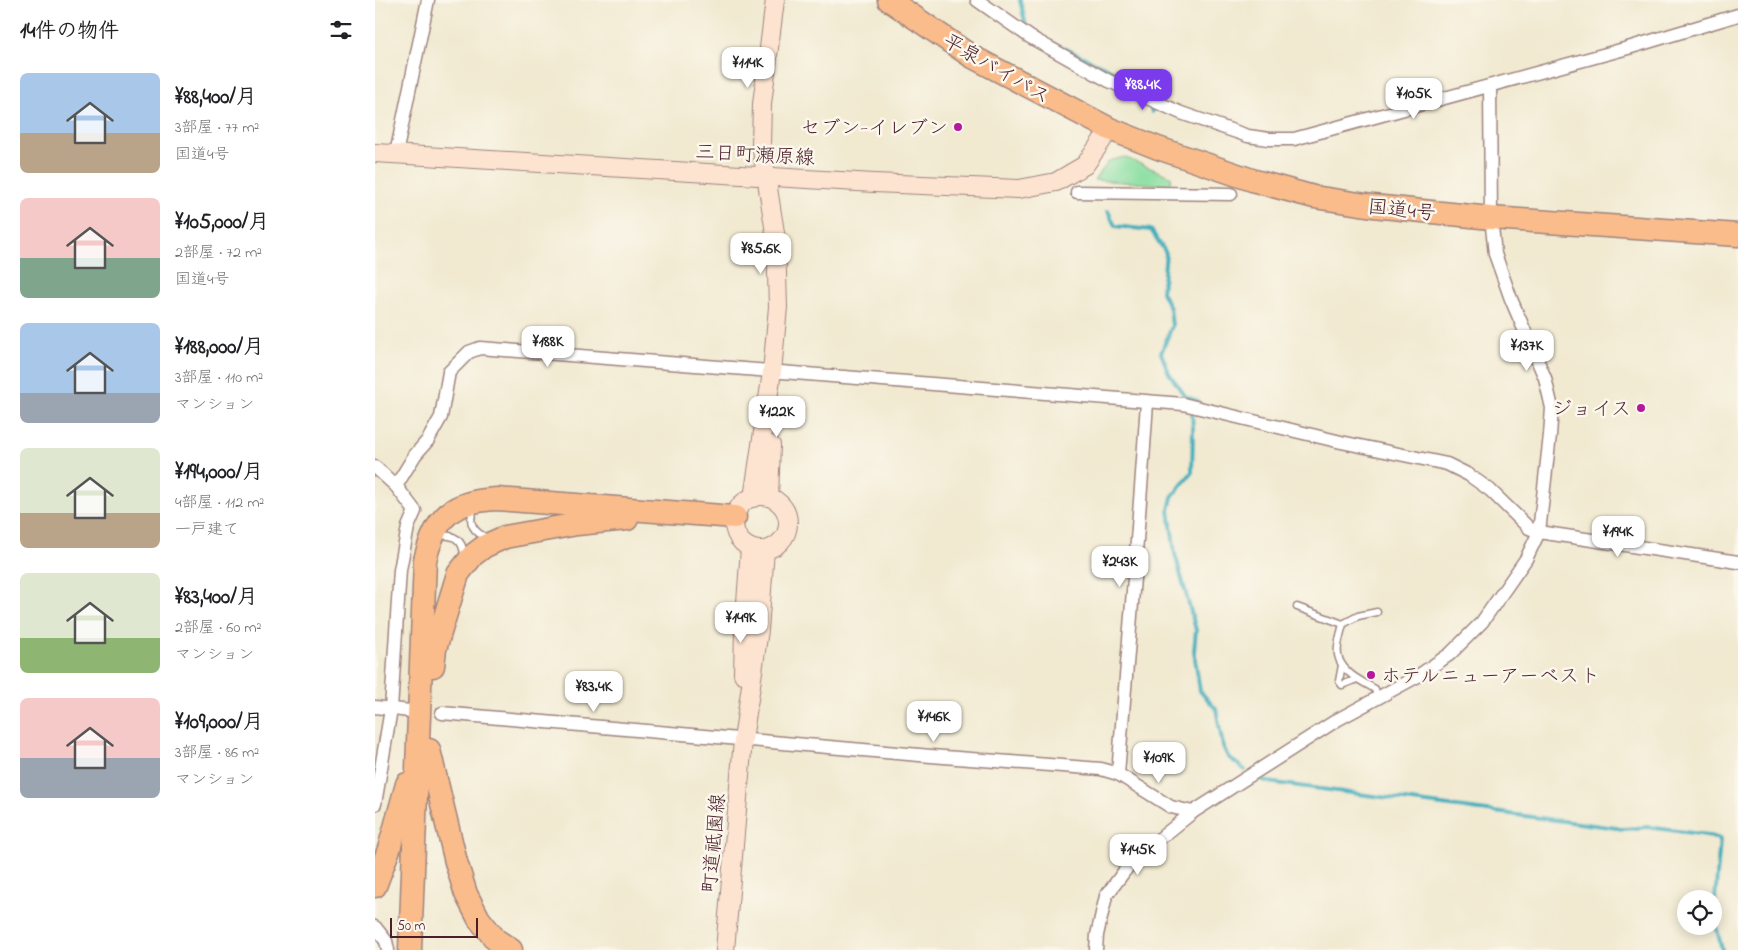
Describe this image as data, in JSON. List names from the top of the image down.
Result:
{
  "streets": {
    "highway": ["平泉バイパス", "国道4号"],
    "street": ["三日町瀬原線", "町道祗園線"]
  },
  "crossings": [
    ["平泉バイパス", "三日町瀬原線"],
    ["平泉バイパス", "国道4号"],
    ["三日町瀬原線", "国道4号"]
  ],
  "places": ["セブン-イレブン", "ジョイス", "ホテルニューアーベスト"],
  "scale_bar": "50 m",
  "page": {
    "heading": "14件の物件",
    "price": [
      "¥114K",
      "¥88.4K",
      "¥105K",
      "¥85.6K",
      "¥188K",
      "¥137K",
      "¥122K",
      "¥194K",
      "¥243K",
      "¥149K",
      "¥83.4K",
      "¥146K",
      "¥109K",
      "¥145K"
    ],
    "list": [
      {
        "name": "¥88,400/月",
        "note": "3部屋 · 77 m² · 国道4号"
      },
      {
        "name": "¥105,000/月",
        "note": "2部屋 · 72 m² · 国道4号"
      },
      {
        "name": "¥188,000/月",
        "note": "3部屋 · 110 m² · マンション"
      },
      {
        "name": "¥194,000/月",
        "note": "4部屋 · 112 m² · 一戸建て"
      },
      {
        "name": "¥83,400/月",
        "note": "2部屋 · 60 m² · マンション"
      },
      {
        "name": "¥109,000/月",
        "note": "3部屋 · 86 m² · マンション"
      }
    ],
    "scale": "50 m"
  }
}
